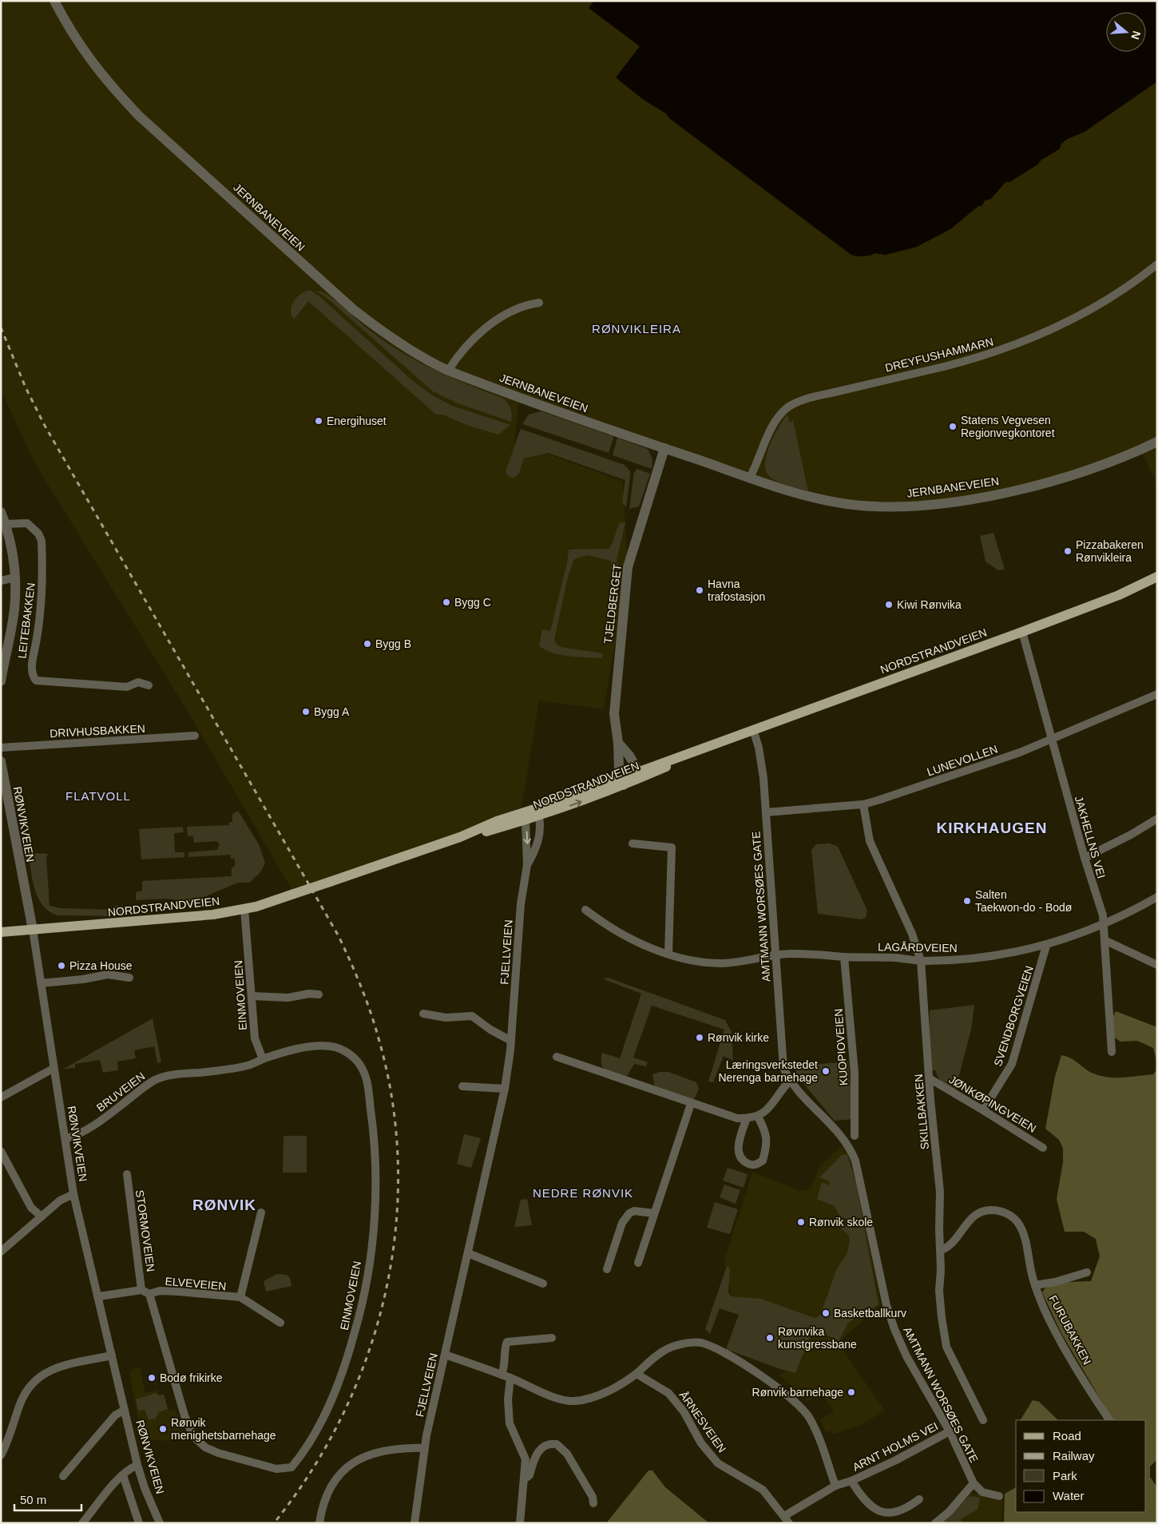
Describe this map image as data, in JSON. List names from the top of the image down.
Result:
{
  "streets": {
    "main road": ["NORDSTRANDVEIEN"],
    "street": [
      "JERNBANEVEIEN",
      "DREYFUSHAMMARN",
      "TJELDBERGET",
      "LEITEBAKKEN",
      "DRIVHUSBAKKEN",
      "LUNEVOLLEN",
      "RØNVIKVEIEN",
      "JAKHELLNS VEI",
      "AMTMANN WORSØES GATE",
      "LAGÅRDVEIEN",
      "FJELLVEIEN",
      "EINMOVEIEN",
      "SVENDBORGVEIEN",
      "KUOPIOVEIEN",
      "BRUVEIEN",
      "JØNKØPINGVEIEN",
      "SKILLBAKKEN",
      "STORMOVEIEN",
      "ELVEVEIEN",
      "FURUBAKKEN",
      "ÅRNESVEIEN",
      "ARNT HOLMS VEI"
    ]
  },
  "crossings": [
    ["JERNBANEVEIEN", "DREYFUSHAMMARN"],
    ["JERNBANEVEIEN", "TJELDBERGET"],
    ["TJELDBERGET", "NORDSTRANDVEIEN"],
    ["NORDSTRANDVEIEN", "RØNVIKVEIEN"],
    ["NORDSTRANDVEIEN", "JAKHELLNS VEI"],
    ["NORDSTRANDVEIEN", "AMTMANN WORSØES GATE"],
    ["NORDSTRANDVEIEN", "FJELLVEIEN"],
    ["NORDSTRANDVEIEN", "EINMOVEIEN"],
    ["LUNEVOLLEN", "JAKHELLNS VEI"],
    ["LUNEVOLLEN", "AMTMANN WORSØES GATE"],
    ["LUNEVOLLEN", "SKILLBAKKEN"],
    ["RØNVIKVEIEN", "BRUVEIEN"],
    ["JAKHELLNS VEI", "LAGÅRDVEIEN"],
    ["AMTMANN WORSØES GATE", "LAGÅRDVEIEN"],
    ["AMTMANN WORSØES GATE", "ARNT HOLMS VEI"],
    ["LAGÅRDVEIEN", "SVENDBORGVEIEN"],
    ["LAGÅRDVEIEN", "KUOPIOVEIEN"],
    ["LAGÅRDVEIEN", "SKILLBAKKEN"],
    ["EINMOVEIEN", "BRUVEIEN"],
    ["EINMOVEIEN", "ELVEVEIEN"],
    ["SVENDBORGVEIEN", "JØNKØPINGVEIEN"],
    ["JØNKØPINGVEIEN", "SKILLBAKKEN"],
    ["SKILLBAKKEN", "FURUBAKKEN"],
    ["ÅRNESVEIEN", "ARNT HOLMS VEI"]
  ],
  "districts": [
    "RØNVIKLEIRA",
    "FLATVOLL",
    "KIRKHAUGEN",
    "NEDRE RØNVIK",
    "RØNVIK"
  ],
  "places": [
    "Energihuset",
    "Statens Vegvesen Regionvegkontoret",
    "Pizzabakeren Rønvikleira",
    "Havna trafostasjon",
    "Bygg C",
    "Kiwi Rønvika",
    "Bygg B",
    "Bygg A",
    "Salten Taekwon-do - Bodø",
    "Pizza House",
    "Rønvik kirke",
    "Læringsverkstedet Nerenga barnehage",
    "Rønvik skole",
    "Basketballkurv",
    "Røvnvika kunstgressbane",
    "Bodø frikirke",
    "Rønvik barnehage",
    "Rønvik menighetsbarnehage"
  ],
  "legend": [
    "Road",
    "Railway",
    "Park",
    "Water"
  ],
  "scale_bar": "50 m",
  "north": "right"
}
